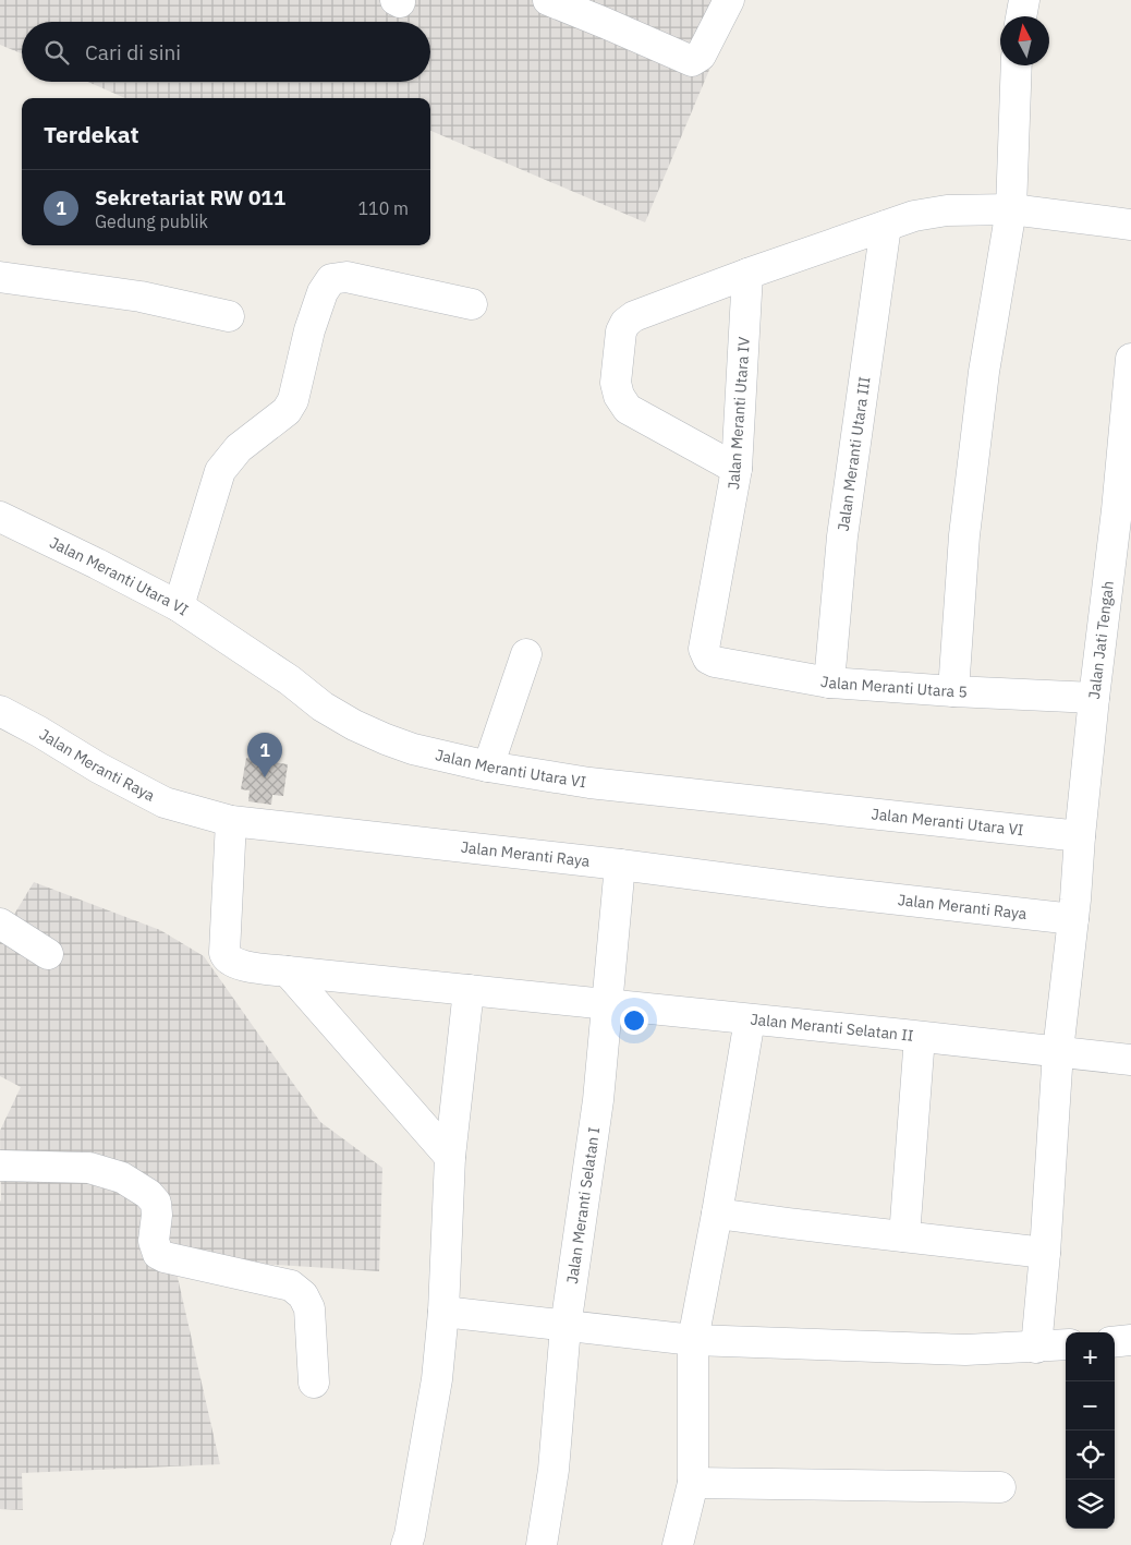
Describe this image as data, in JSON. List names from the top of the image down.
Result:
{
  "streets": {
    "street": [
      "Jalan Meranti Utara IV",
      "Jalan Meranti Utara III",
      "Jalan Meranti Utara VI",
      "Jalan Jati Tengah",
      "Jalan Meranti Utara 5",
      "Jalan Meranti Raya",
      "Jalan Meranti Selatan II",
      "Jalan Meranti Selatan I"
    ]
  },
  "crossings": [
    ["Jalan Meranti Utara IV", "Jalan Meranti Utara 5"],
    ["Jalan Meranti Utara III", "Jalan Meranti Utara 5"],
    ["Jalan Meranti Utara VI", "Jalan Jati Tengah"],
    ["Jalan Jati Tengah", "Jalan Meranti Utara 5"],
    ["Jalan Jati Tengah", "Jalan Meranti Raya"],
    ["Jalan Jati Tengah", "Jalan Meranti Selatan II"],
    ["Jalan Meranti Raya", "Jalan Meranti Selatan II"],
    ["Jalan Meranti Raya", "Jalan Meranti Selatan I"],
    ["Jalan Meranti Selatan II", "Jalan Meranti Selatan I"]
  ],
  "north": "top",
  "page": {
    "search": "Cari di sini",
    "heading": "Terdekat",
    "list": [
      {
        "mark": "1",
        "name": "Sekretariat RW 011",
        "note": "Gedung publik",
        "value": "110 m"
      }
    ],
    "pins": "1",
    "map_buttons": ["+", "−"]
  }
}
